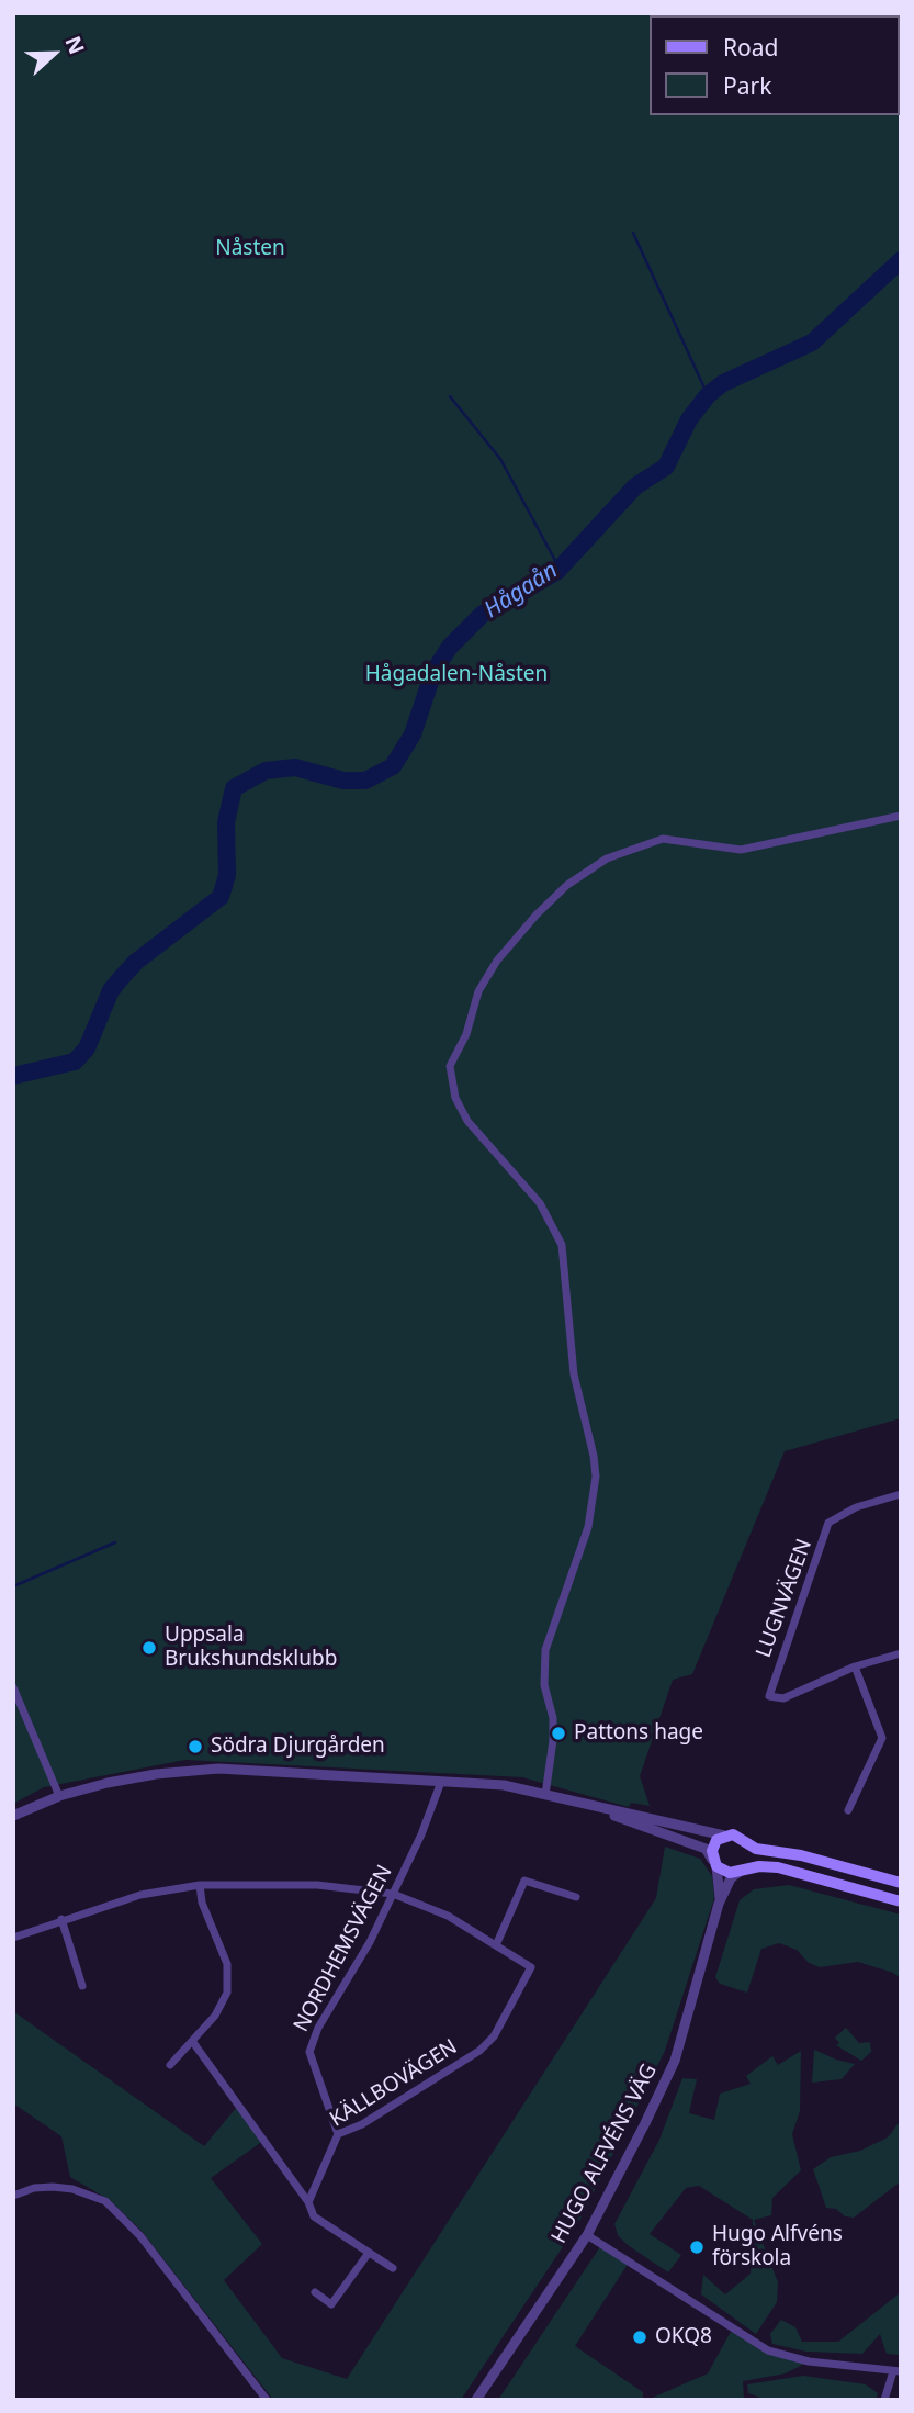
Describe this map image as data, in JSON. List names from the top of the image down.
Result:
{
  "streets": {
    "street": [
      "LUGNVÄGEN",
      "NORDHEMSVÄGEN",
      "KÄLLBOVÄGEN",
      "HUGO ALFVÉNS VÄG"
    ]
  },
  "crossings": [
    ["NORDHEMSVÄGEN", "KÄLLBOVÄGEN"]
  ],
  "water": ["Hågaån"],
  "parks": ["Nåsten", "Hågadalen-Nåsten"],
  "places": [
    "Uppsala Brukshundsklubb",
    "Pattons hage",
    "Södra Djurgården",
    "Hugo Alfvéns förskola",
    "OKQ8"
  ],
  "legend": ["Road", "Park"],
  "north": "right"
}
